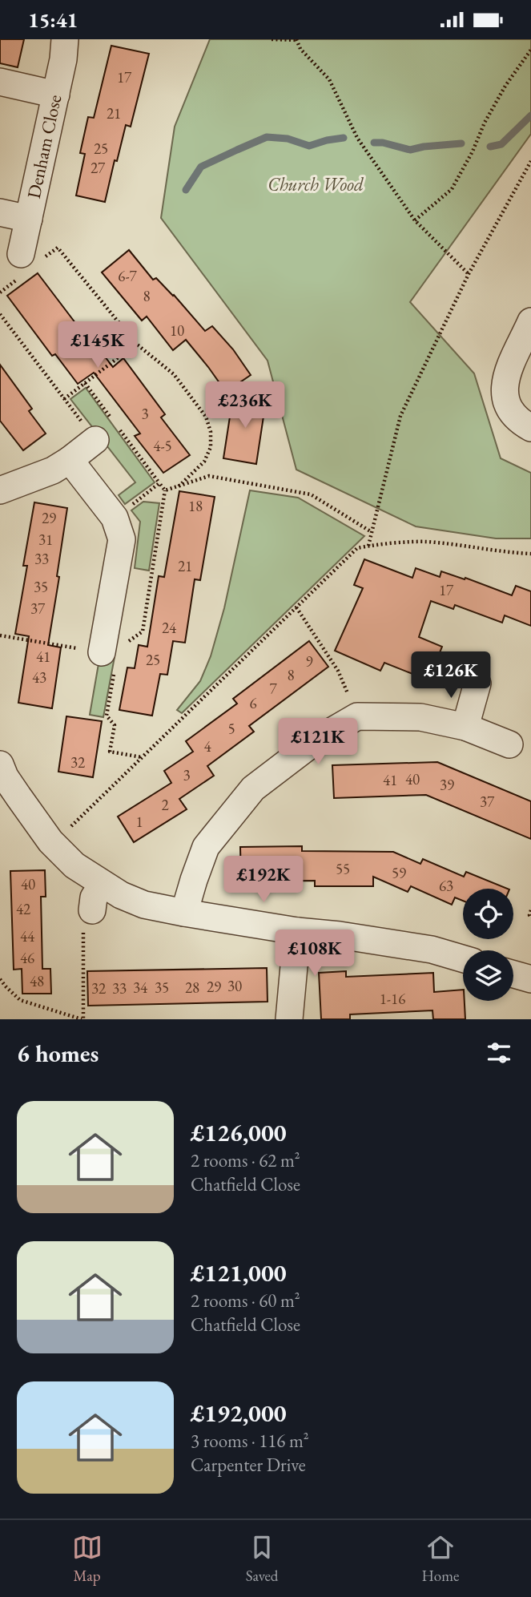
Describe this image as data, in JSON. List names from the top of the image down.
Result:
{
  "streets": {
    "street": ["Denham Close"]
  },
  "parks": ["Church Wood"],
  "house_numbers": [
    "17",
    "21",
    "25",
    "27",
    "6-7",
    "8",
    "10",
    "3",
    "4-5",
    "18",
    "29",
    "31",
    "33",
    "21",
    "35",
    "17",
    "37",
    "24",
    "41",
    "25",
    "9",
    "8",
    "43",
    "7",
    "6",
    "5",
    "4",
    "32",
    "3",
    "40",
    "41",
    "39",
    "37",
    "2",
    "1",
    "55",
    "59",
    "40",
    "63",
    "42",
    "44",
    "46",
    "48",
    "30",
    "29",
    "34",
    "35",
    "28",
    "32",
    "33",
    "1-16"
  ],
  "page": {
    "status": "15:41",
    "price": [
      "£145K",
      "£236K",
      "£126K",
      "£121K",
      "£192K",
      "£108K"
    ],
    "heading": "6 homes",
    "list": [
      {
        "name": "£126,000",
        "note": "2 rooms · 62 m² · Chatfield Close"
      },
      {
        "name": "£121,000",
        "note": "2 rooms · 60 m² · Chatfield Close"
      },
      {
        "name": "£192,000",
        "note": "3 rooms · 116 m² · Carpenter Drive"
      }
    ],
    "tabs": ["Map", "Saved", "Home"]
  }
}
